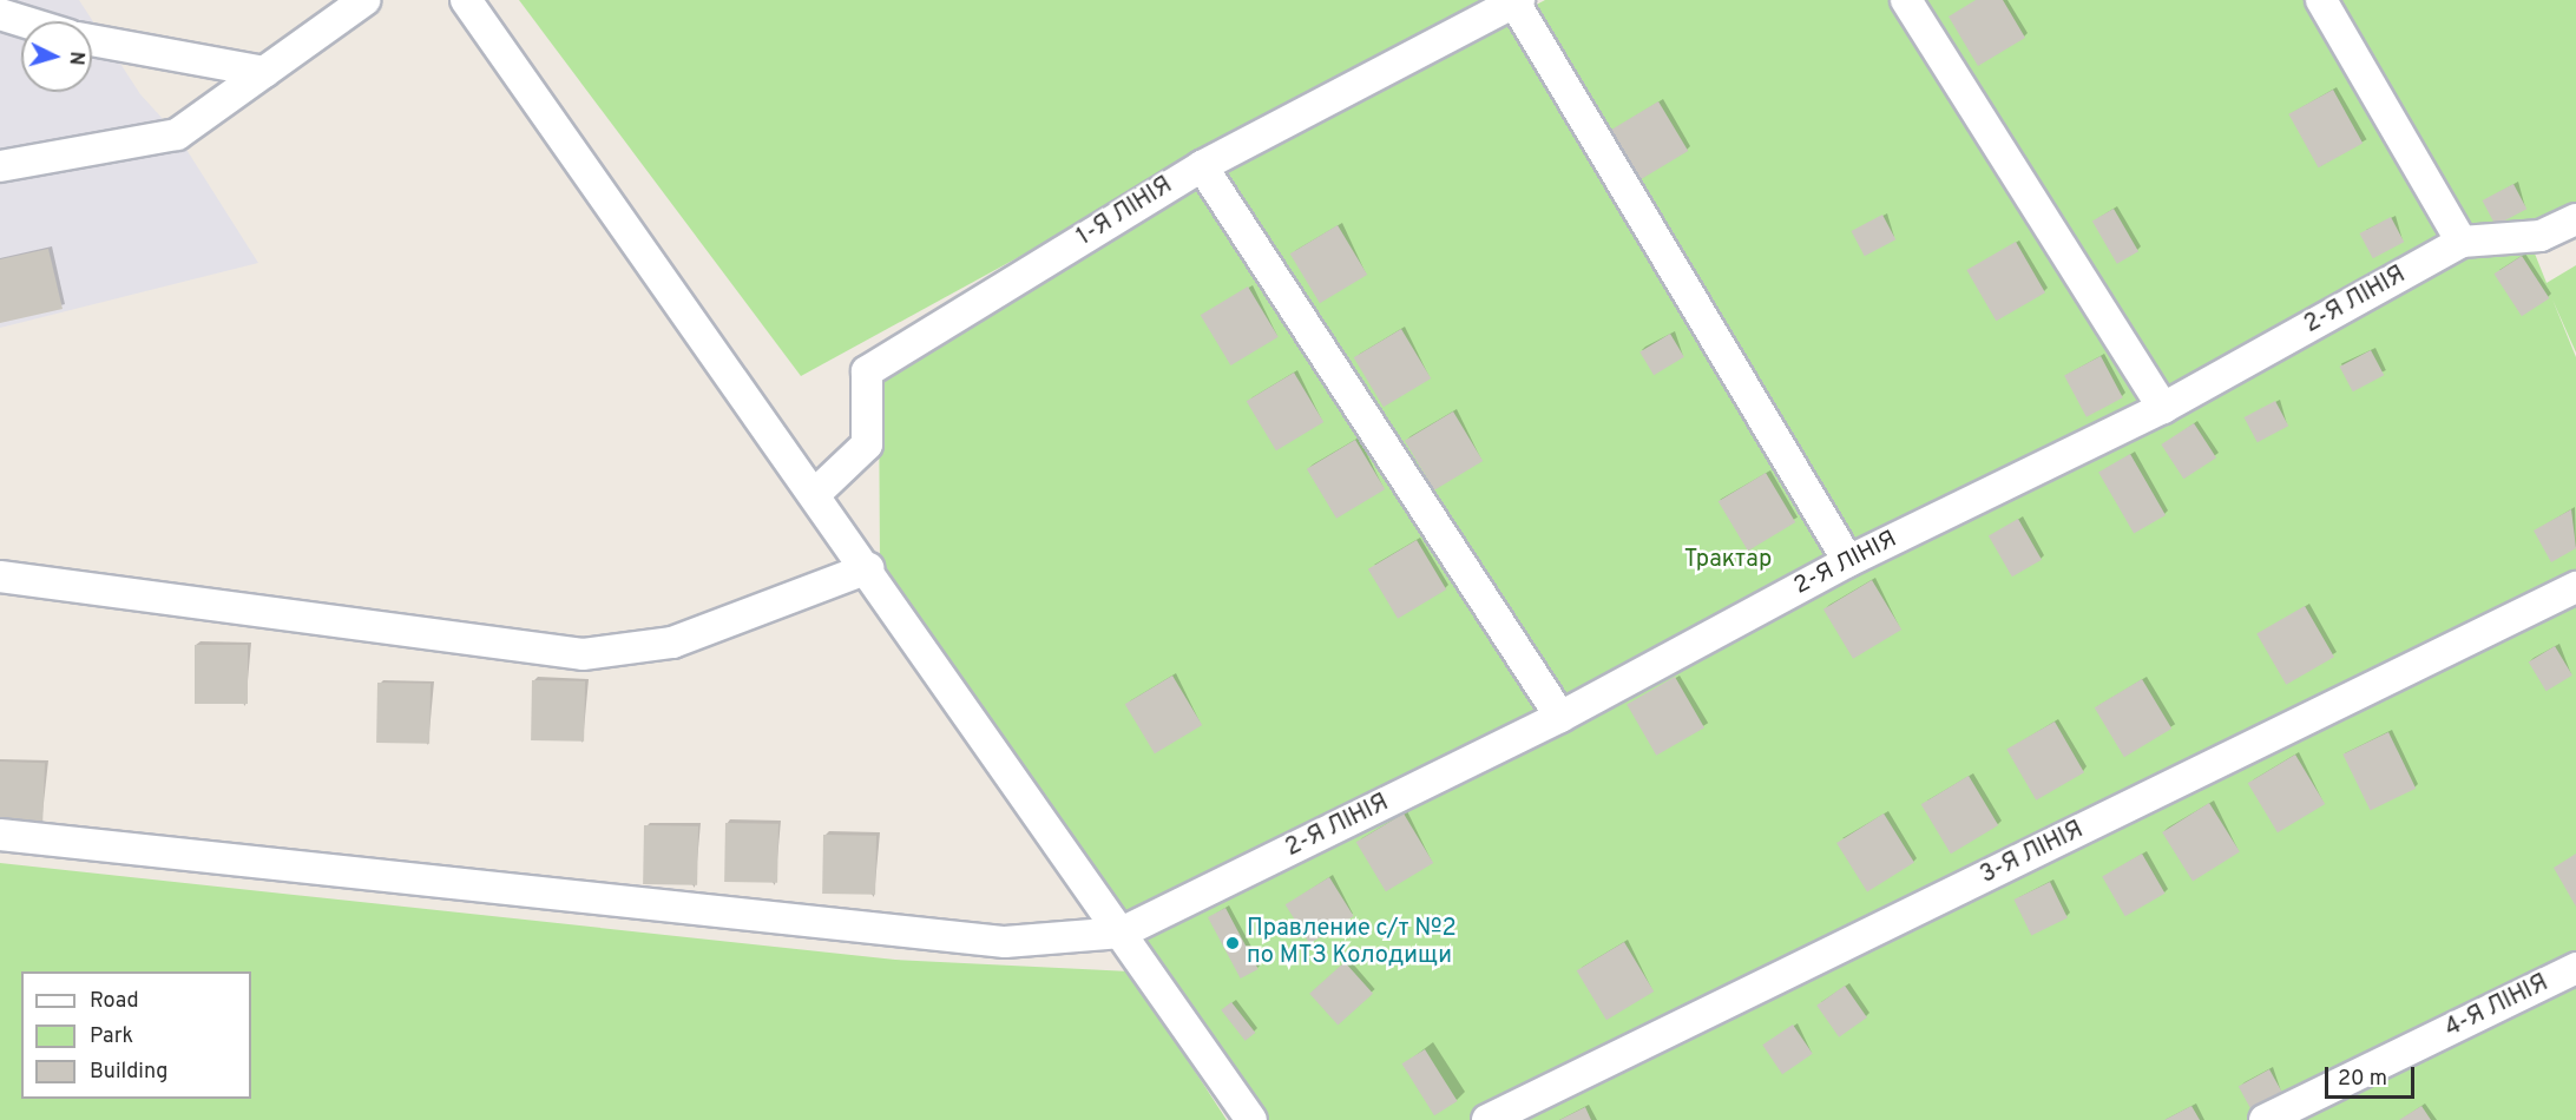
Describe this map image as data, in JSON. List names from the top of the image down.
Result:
{
  "streets": {
    "street": [
      "1-Я ЛІНІЯ",
      "2-Я ЛІНІЯ",
      "3-Я ЛІНІЯ",
      "4-Я ЛІНІЯ"
    ]
  },
  "parks": ["Трактар"],
  "places": ["Правление с/т №2 по МТЗ Колодищи"],
  "legend": ["Road", "Park", "Building"],
  "scale_bar": "20 m",
  "north": "right"
}
